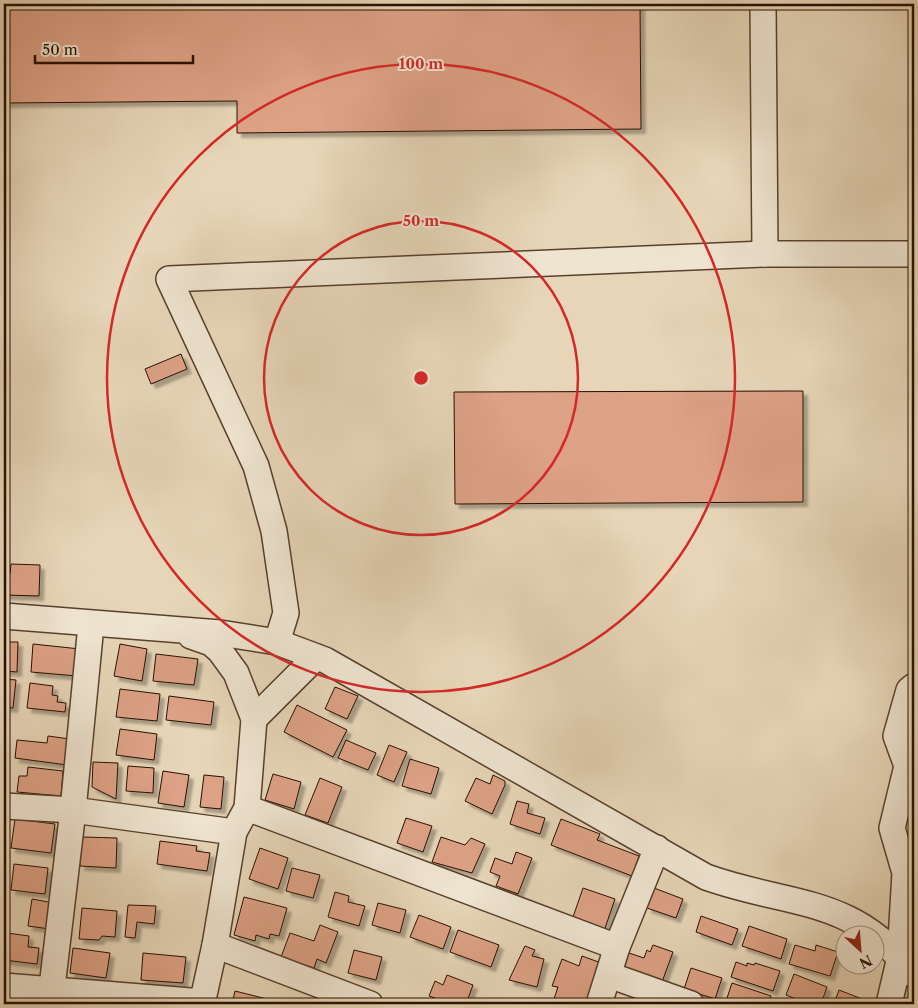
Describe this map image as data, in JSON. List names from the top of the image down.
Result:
{
  "scale_bar": "50 m",
  "north": "bottom right",
  "rings": ["100 m", "50 m"]
}
